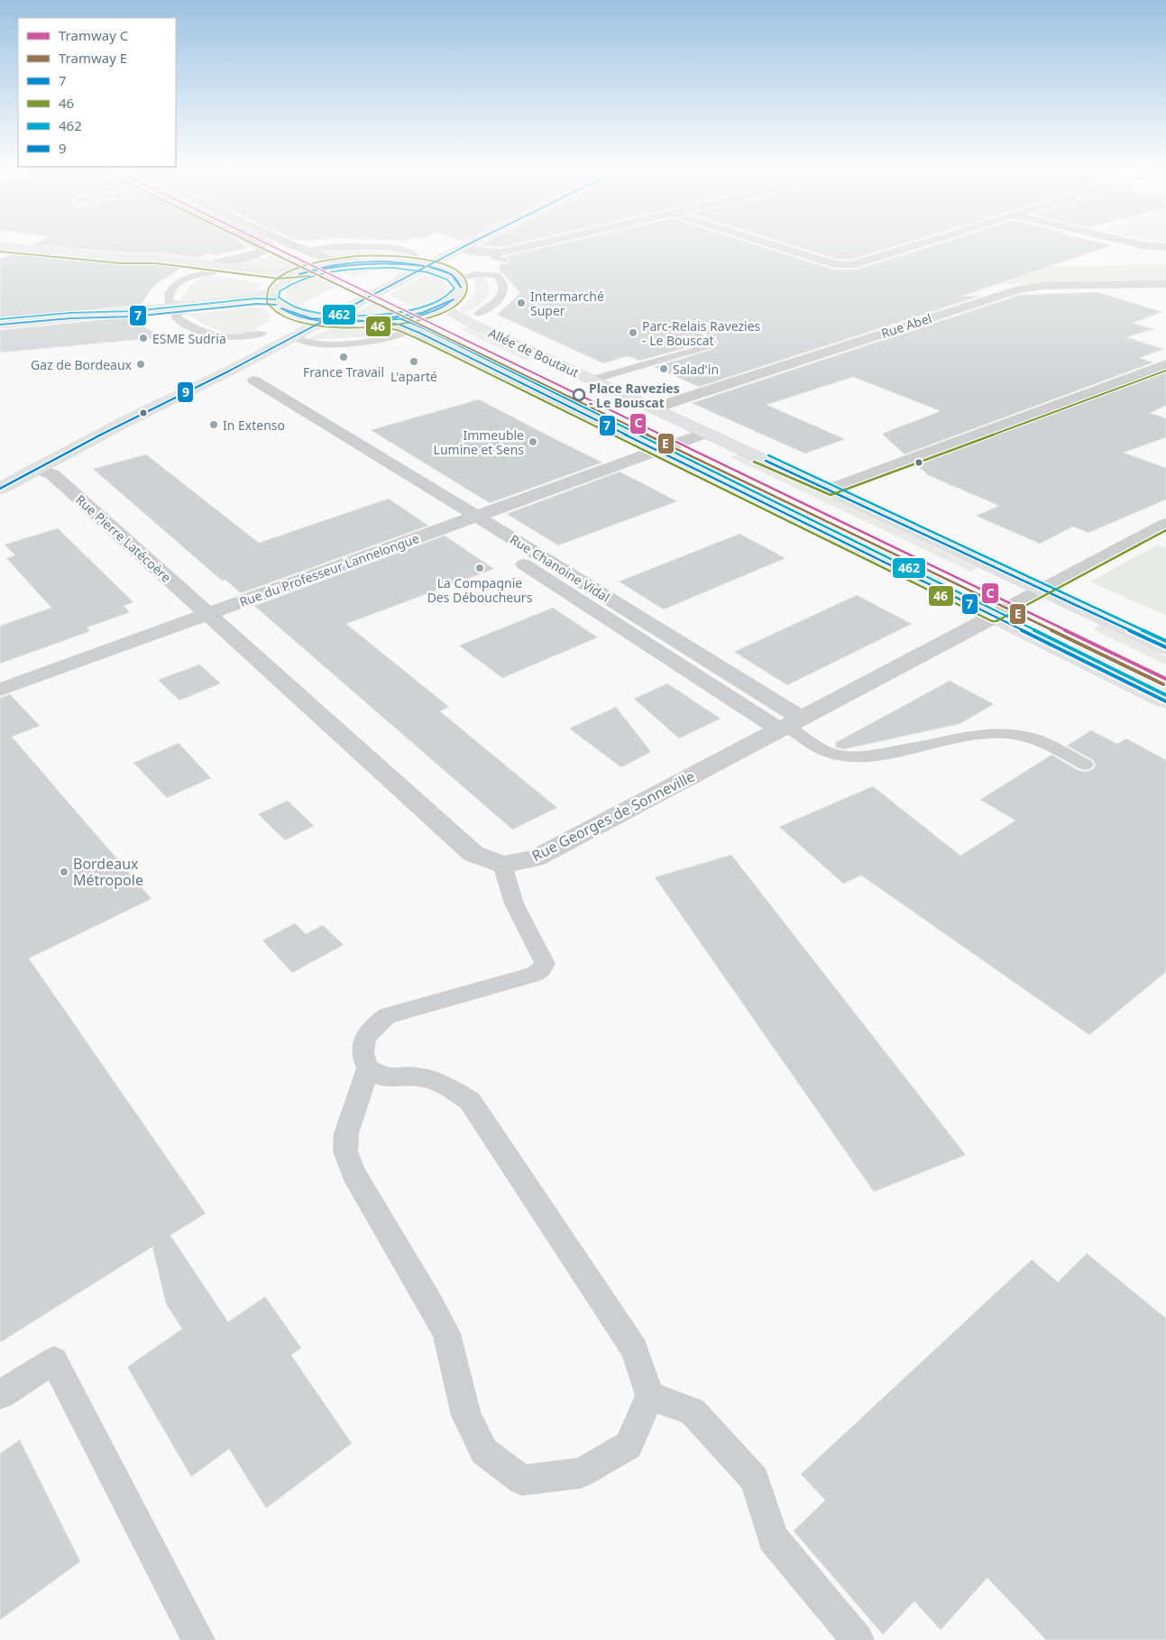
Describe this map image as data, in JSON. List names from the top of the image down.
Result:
{
  "streets": {
    "main road": ["Allée de Boutaut"],
    "street": [
      "Rue Abel",
      "Rue Pierre Latécoère",
      "Rue Chanoine Vidal",
      "Rue du Professeur Lannelongue",
      "Rue Georges de Sonneville"
    ]
  },
  "crossings": [
    ["Rue Abel", "Allée de Boutaut"],
    ["Allée de Boutaut", "Rue du Professeur Lannelongue"],
    ["Allée de Boutaut", "Rue Georges de Sonneville"],
    ["Rue Pierre Latécoère", "Rue du Professeur Lannelongue"],
    ["Rue Chanoine Vidal", "Rue du Professeur Lannelongue"],
    ["Rue Chanoine Vidal", "Rue Georges de Sonneville"]
  ],
  "places": [
    "Intermarché Super",
    "Parc-Relais Ravezies - Le Bouscat",
    "ESME Sudria",
    "France Travail",
    "L'aparté",
    "Gaz de Bordeaux",
    "Salad'in",
    "Place Ravezies - Le Bouscat",
    "In Extenso",
    "Immeuble Lumine et Sens",
    "La Compagnie Des Déboucheurs",
    "Bordeaux Métropole"
  ],
  "lines": [
    "tram line C",
    "tram line E",
    "transit line 9",
    "transit line 46",
    "transit line 7",
    "transit line 462"
  ],
  "legend": [
    "Tramway C",
    "Tramway E",
    "7",
    "46",
    "462",
    "9"
  ]
}
